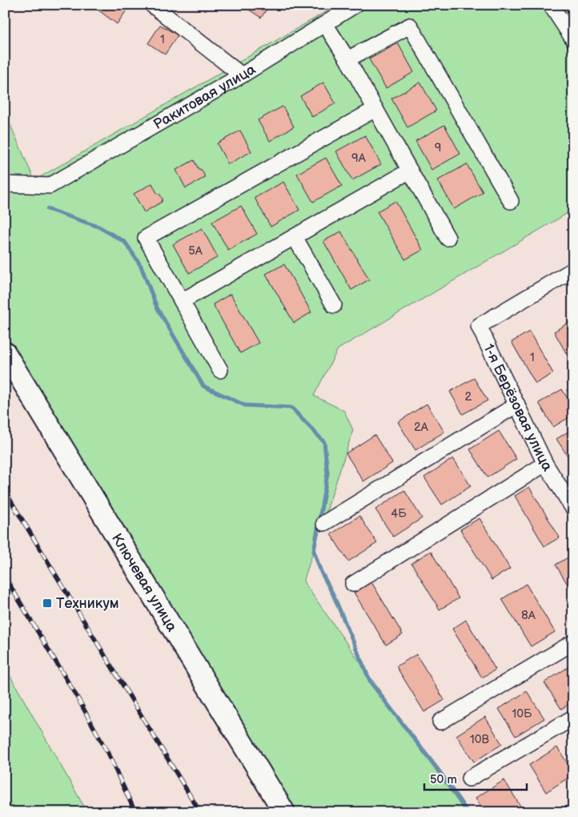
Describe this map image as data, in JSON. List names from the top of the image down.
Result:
{
  "streets": {
    "main road": ["Ключевая улица"],
    "street": ["Ракитовая улица", "1-я Берёзовая улица"]
  },
  "places": {
    "transit": ["Техникум"]
  },
  "house_numbers": [
    "1",
    "9",
    "9А",
    "5А",
    "1",
    "2",
    "2А",
    "4Б",
    "8А",
    "10Б",
    "10В"
  ],
  "scale_bar": "50 m"
}
